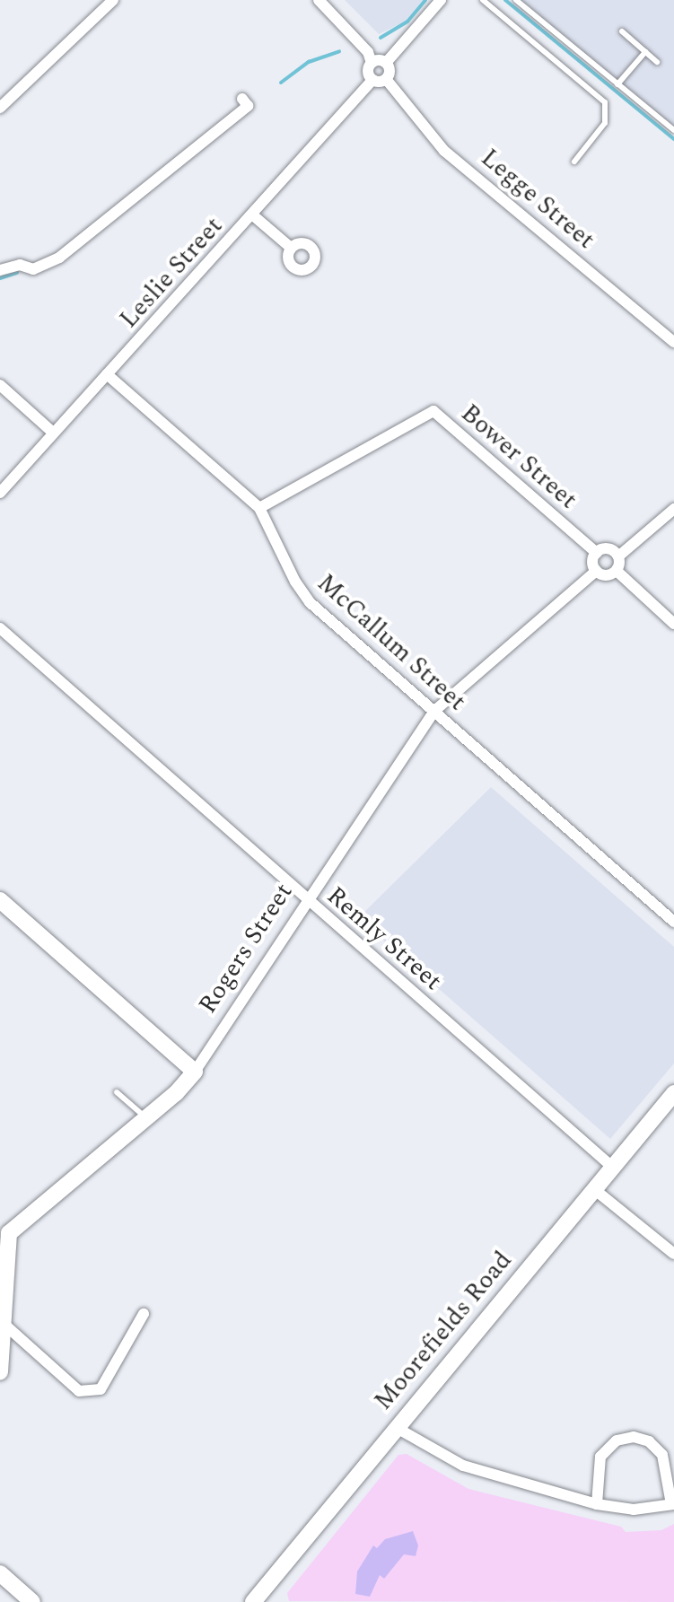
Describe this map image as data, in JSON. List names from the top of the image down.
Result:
{
  "streets": {
    "street": [
      "Legge Street",
      "Leslie Street",
      "Bower Street",
      "McCallum Street",
      "Remly Street",
      "Rogers Street",
      "Moorefields Road"
    ]
  },
  "crossings": [
    ["Leslie Street", "McCallum Street"],
    ["Bower Street", "McCallum Street"],
    ["Bower Street", "Rogers Street"],
    ["McCallum Street", "Rogers Street"],
    ["Remly Street", "Rogers Street"],
    ["Remly Street", "Moorefields Road"]
  ]
}
